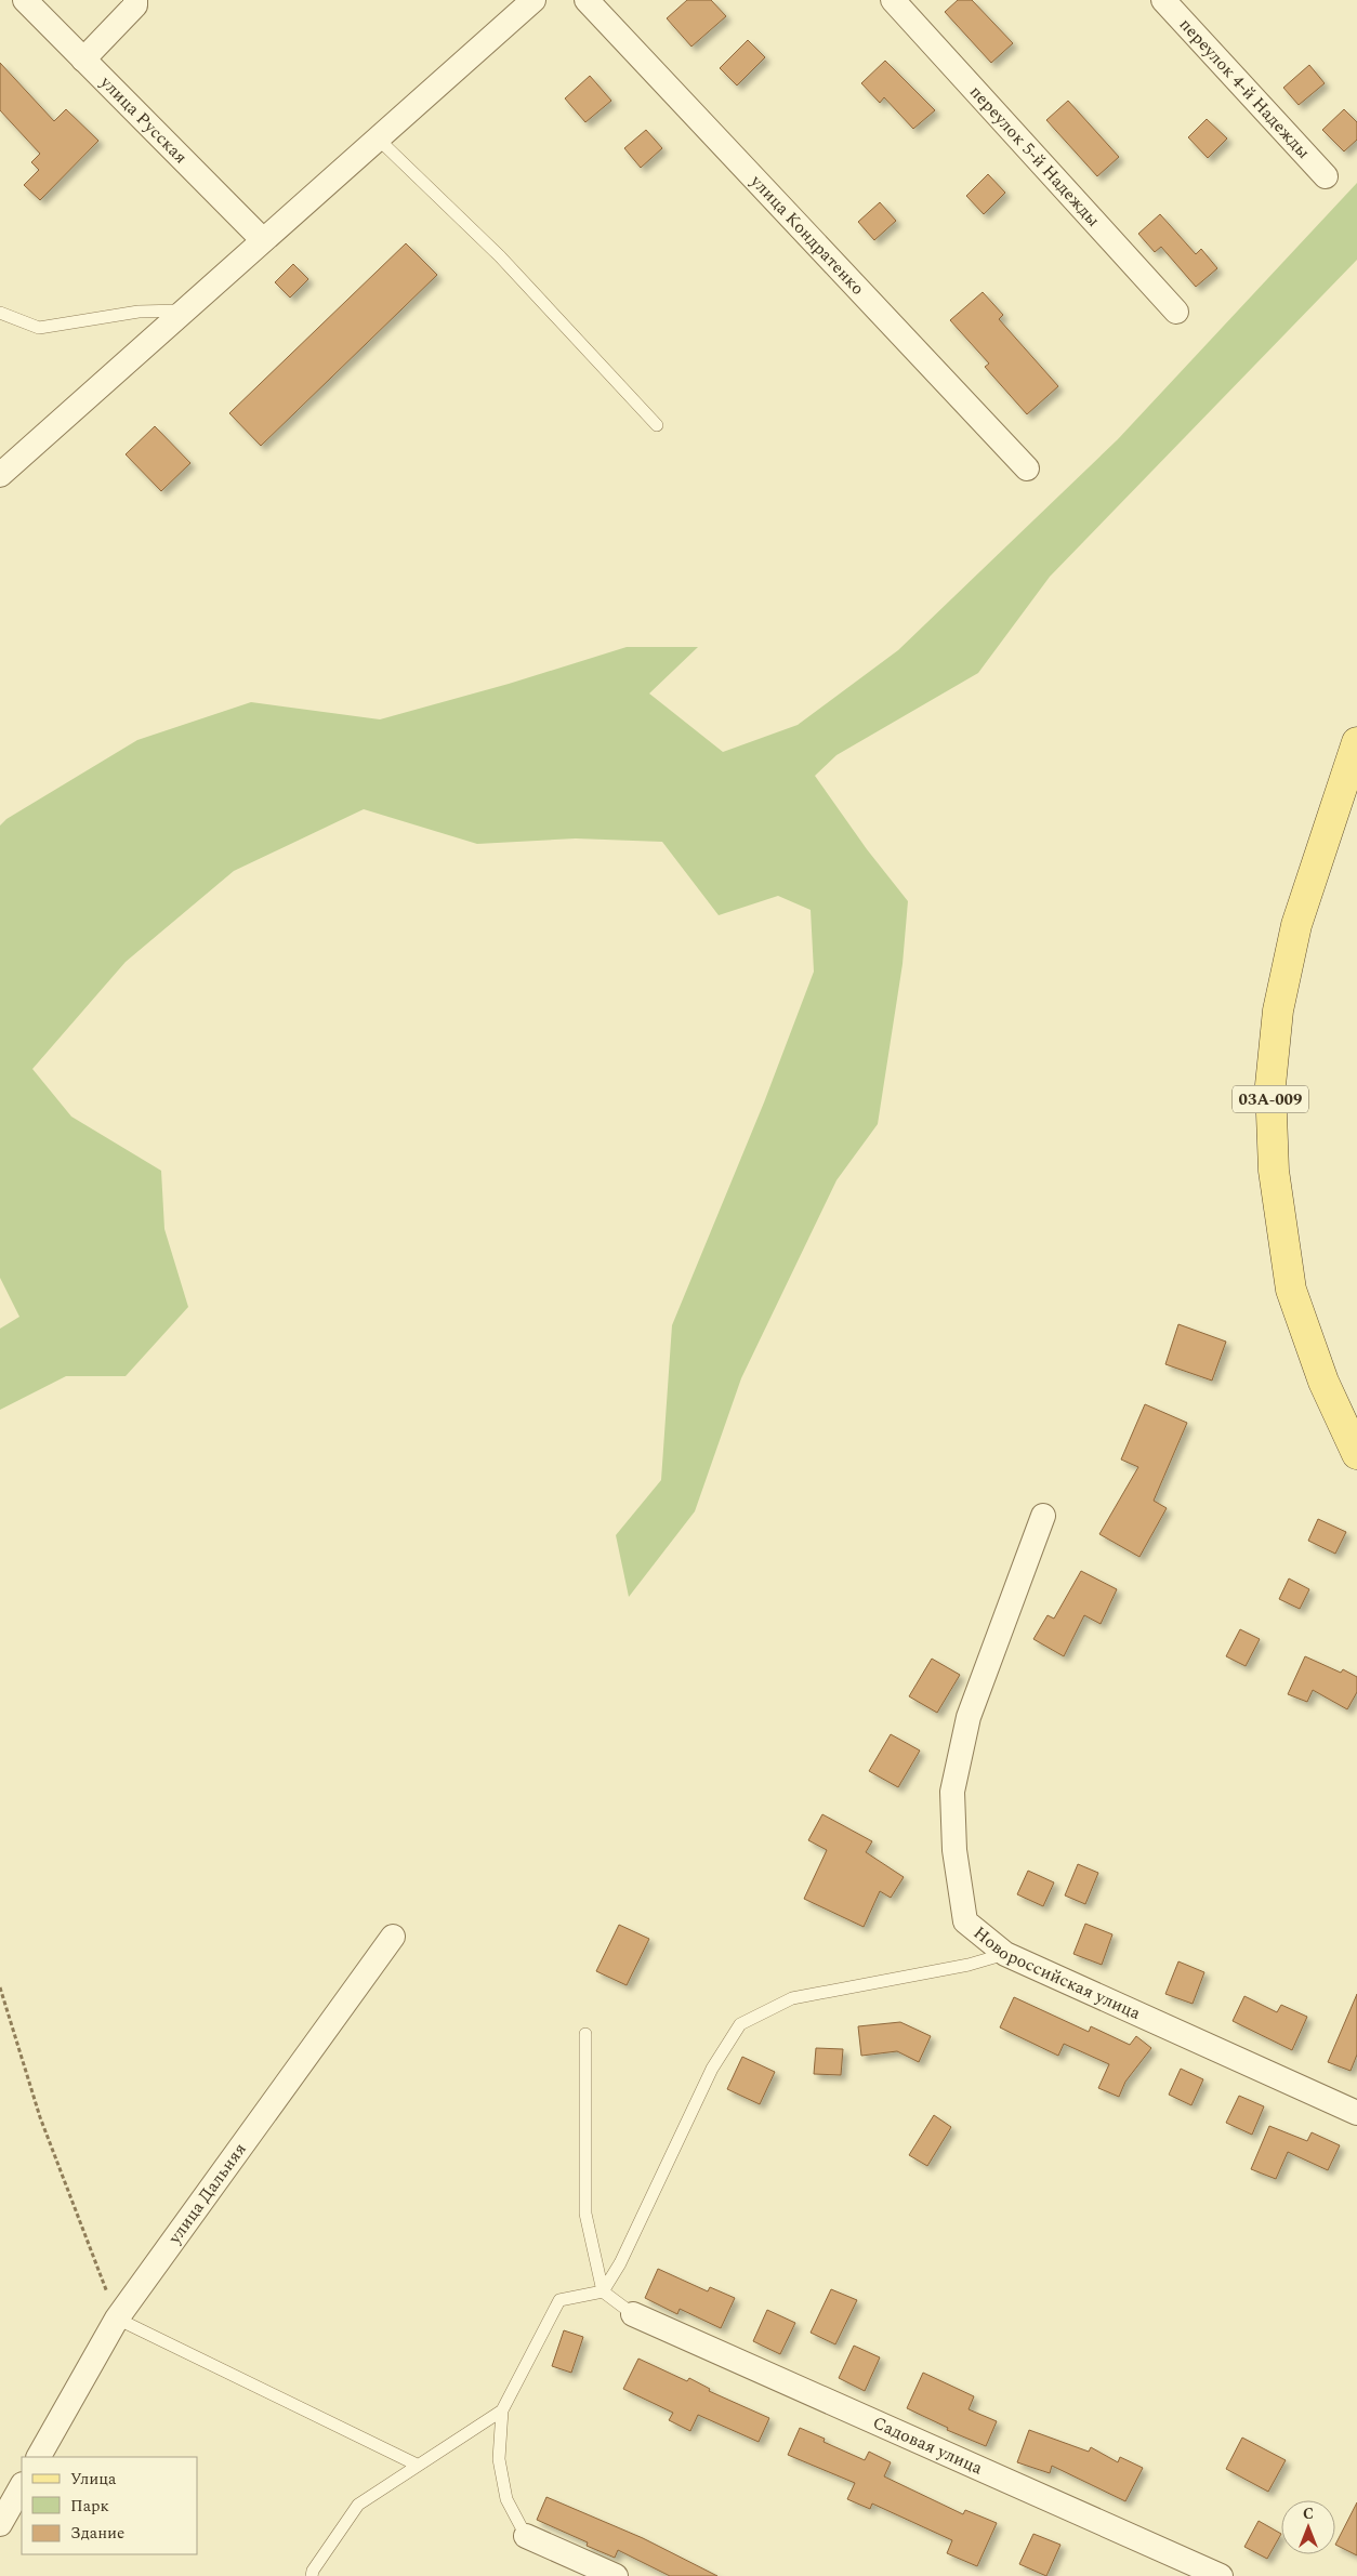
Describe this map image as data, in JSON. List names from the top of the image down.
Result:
{
  "streets": {
    "main road": ["03А-009"],
    "street": [
      "переулок 4-й Надежды",
      "улица Русская",
      "переулок 5-й Надежды",
      "улица Кондратенко",
      "Новороссийская улица",
      "улица Дальняя",
      "Садовая улица"
    ]
  },
  "legend": ["Улица", "Парк", "Здание"],
  "north": "top"
}
